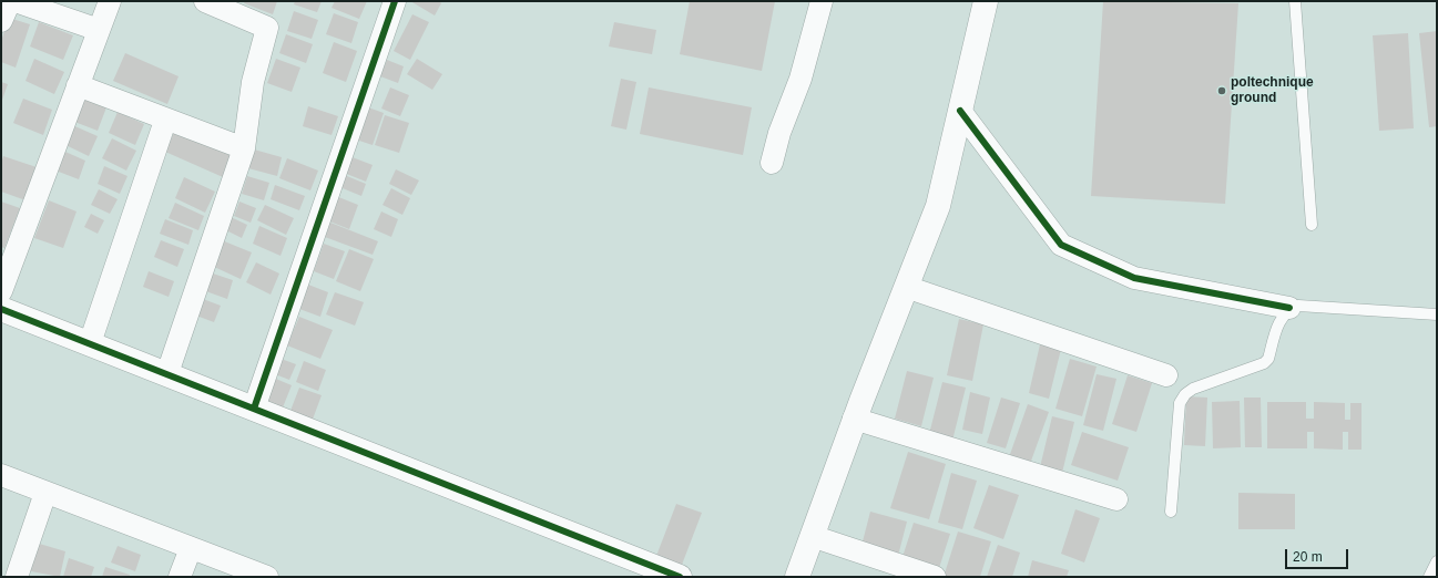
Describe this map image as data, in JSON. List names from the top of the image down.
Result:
{
  "places": ["poltechnique ground"],
  "scale_bar": "20 m"
}
